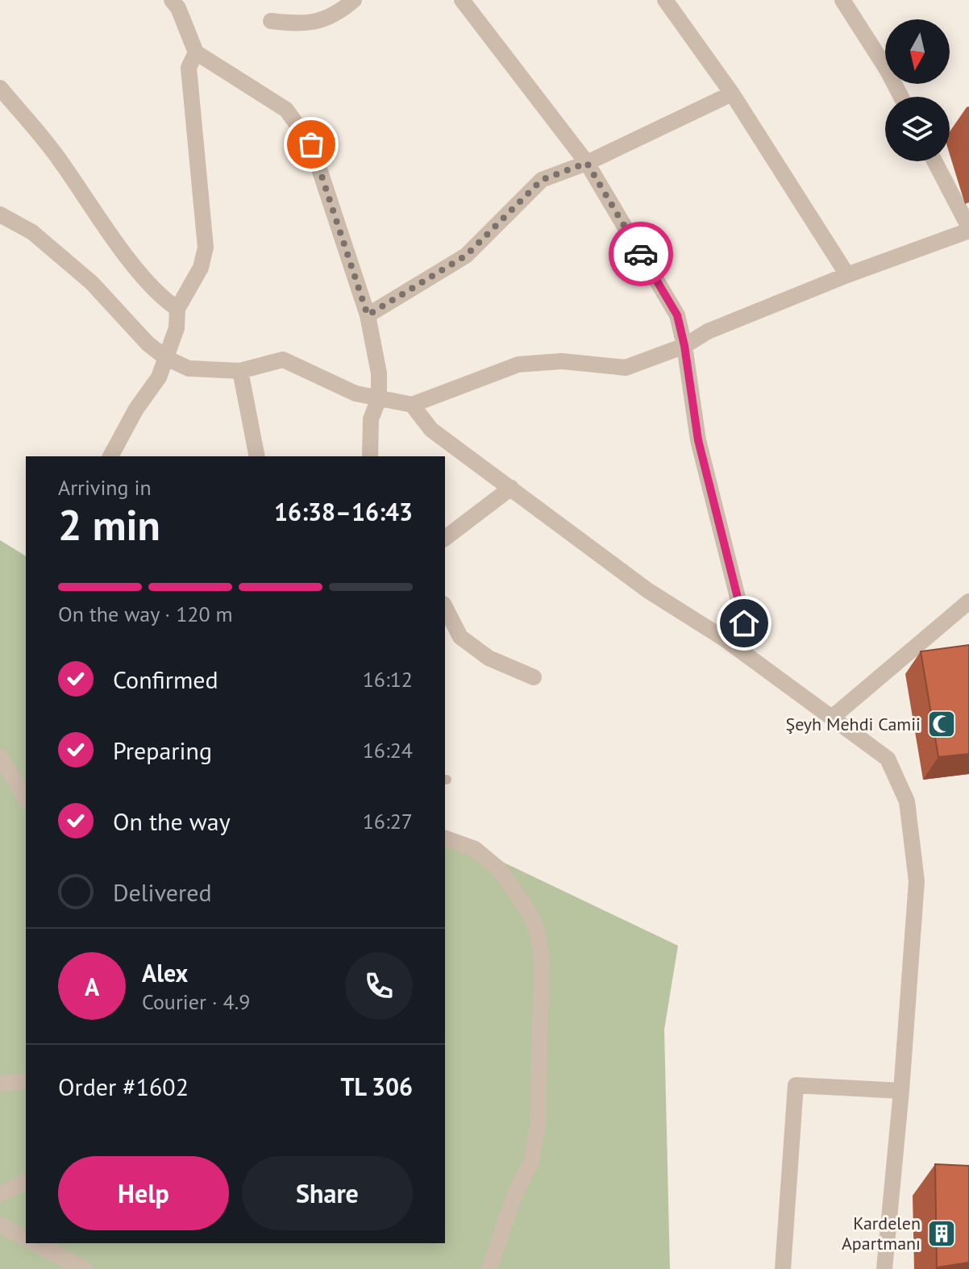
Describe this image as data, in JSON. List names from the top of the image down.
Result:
{
  "places": {
    "mosque": ["Şeyh Mehdi Camii"],
    "building": ["Kardelen Apartmanı"]
  },
  "north": "bottom",
  "page": {
    "heading": ["2 min", "Arriving in", "16:38–16:43"],
    "panel": [
      "Alex",
      "Courier · 4.9",
      "Order #1602",
      "TL 306"
    ],
    "bar": "On the way · 120 m",
    "list": [
      ["Confirmed", "16:12"],
      ["Preparing", "16:24"],
      ["On the way", "16:27"],
      "Delivered"
    ],
    "round": "A",
    "buttons": ["Help", "Share"]
  }
}
